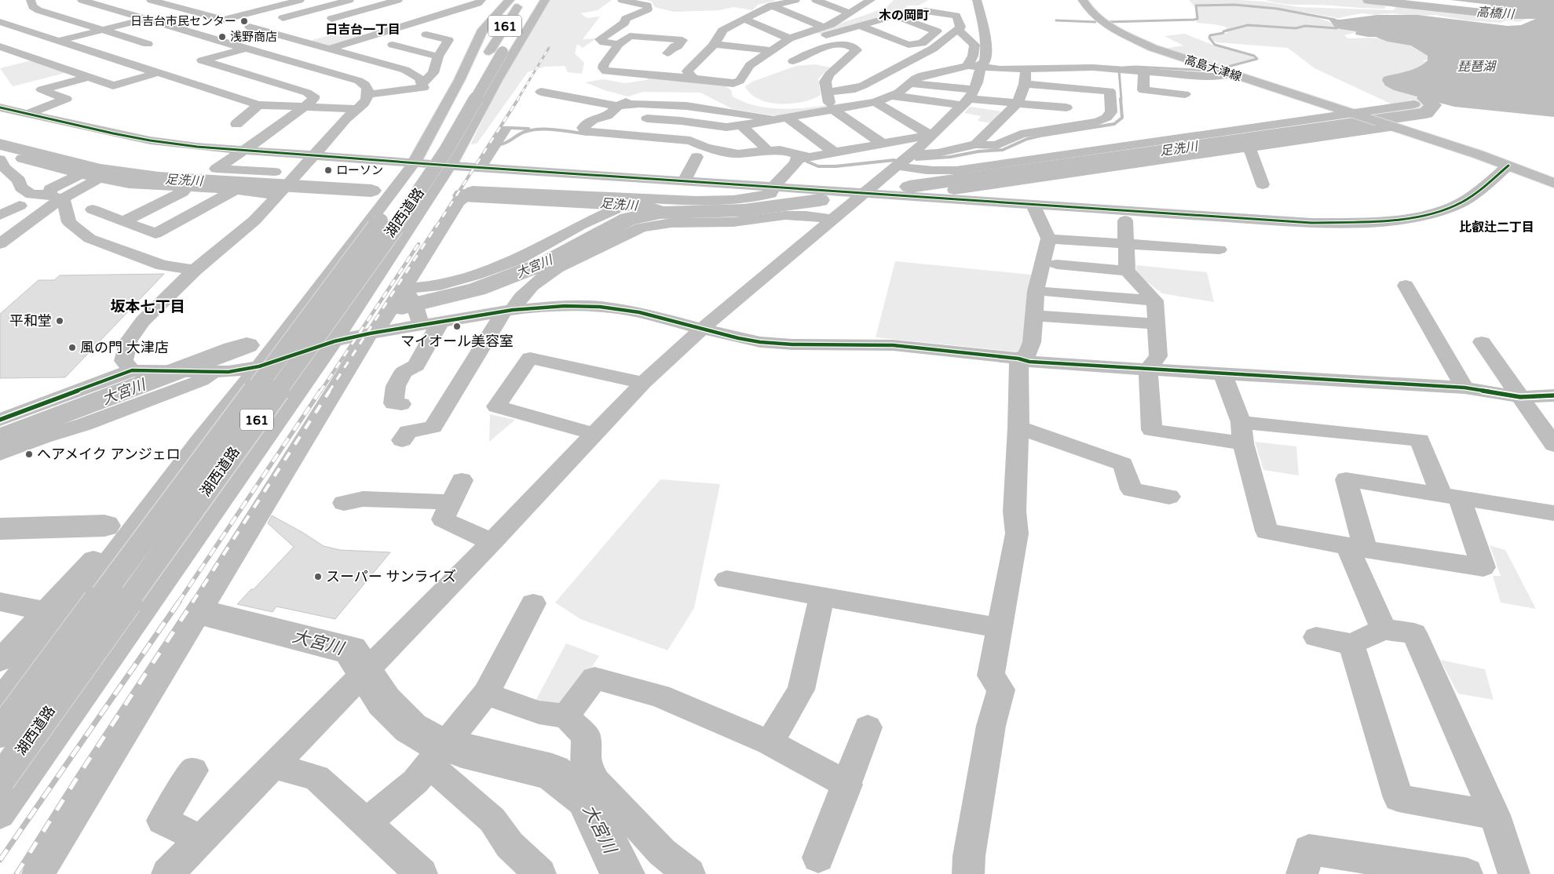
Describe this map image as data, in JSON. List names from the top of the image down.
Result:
{
  "streets": {
    "main road": ["161", "高島大津線", "湖西道路"]
  },
  "districts": [
    "木の岡町",
    "日吉台一丁目",
    "比叡辻二丁目",
    "坂本七丁目"
  ],
  "water": [
    "高橋川",
    "琵琶湖",
    "足洗川",
    "大宮川"
  ],
  "places": [
    "日吉台市民センター",
    "浅野商店",
    "ローソン",
    "平和堂",
    "マイオール美容室",
    "風の門 大津店",
    "ヘアメイク アンジェロ",
    "スーパー サンライズ"
  ]
}
